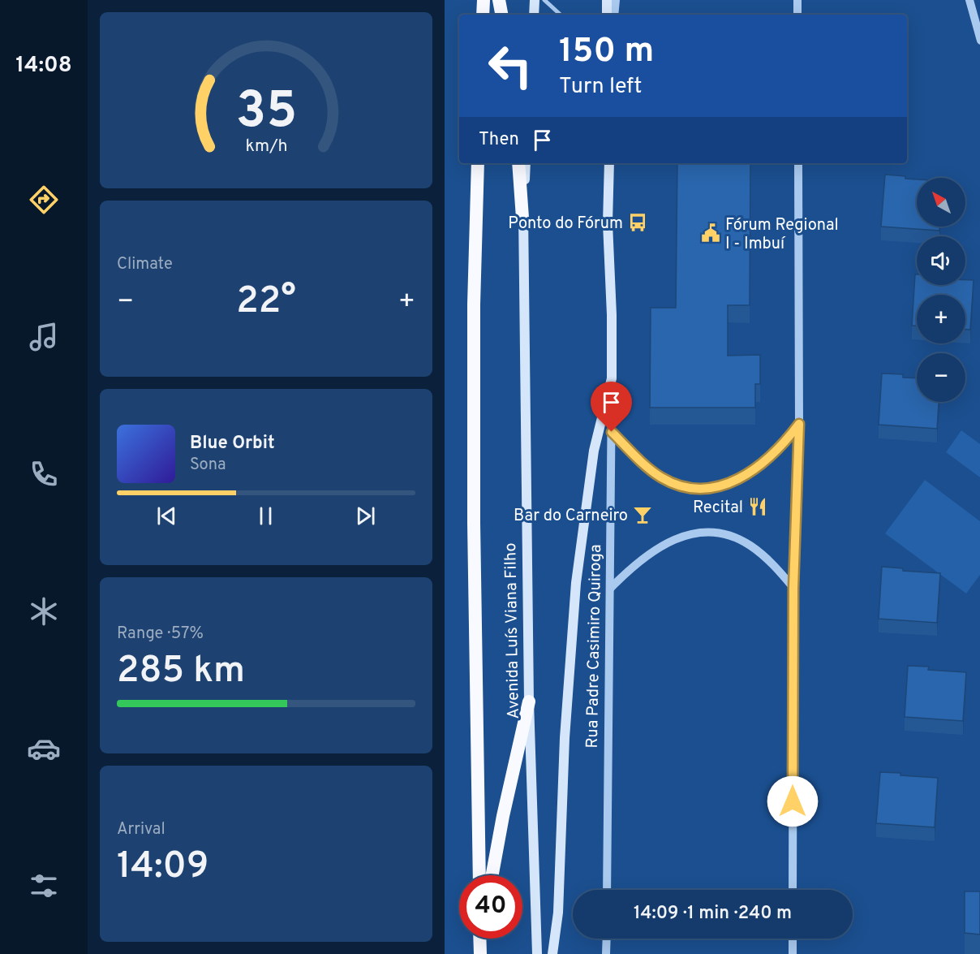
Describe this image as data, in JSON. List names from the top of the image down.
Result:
{
  "streets": {
    "main road": ["Avenida Luís Viana Filho", "Rua Padre Casimiro Quiroga"]
  },
  "places": {
    "bus stop": ["Ponto do Fórum"],
    "public building": ["Fórum Regional I - Imbuí"],
    "restaurant": ["Recital"],
    "bar": ["Bar do Carneiro"]
  },
  "north": "top left",
  "page": {
    "tabs": "14:08",
    "turn": ["150 m", "Turn left"],
    "then": "Then",
    "map_buttons": ["+", "−"],
    "tile": [
      "Climate",
      ["Range · 57%", "285 km"],
      ["Arrival", "14:09"]
    ],
    "heat": ["−", "22°", "+"],
    "song": ["Blue Orbit", "Sona"],
    "limit": "40",
    "trip": "14:09 · 1 min · 240 m",
    "gauge": ["35", "km/h"]
  }
}
